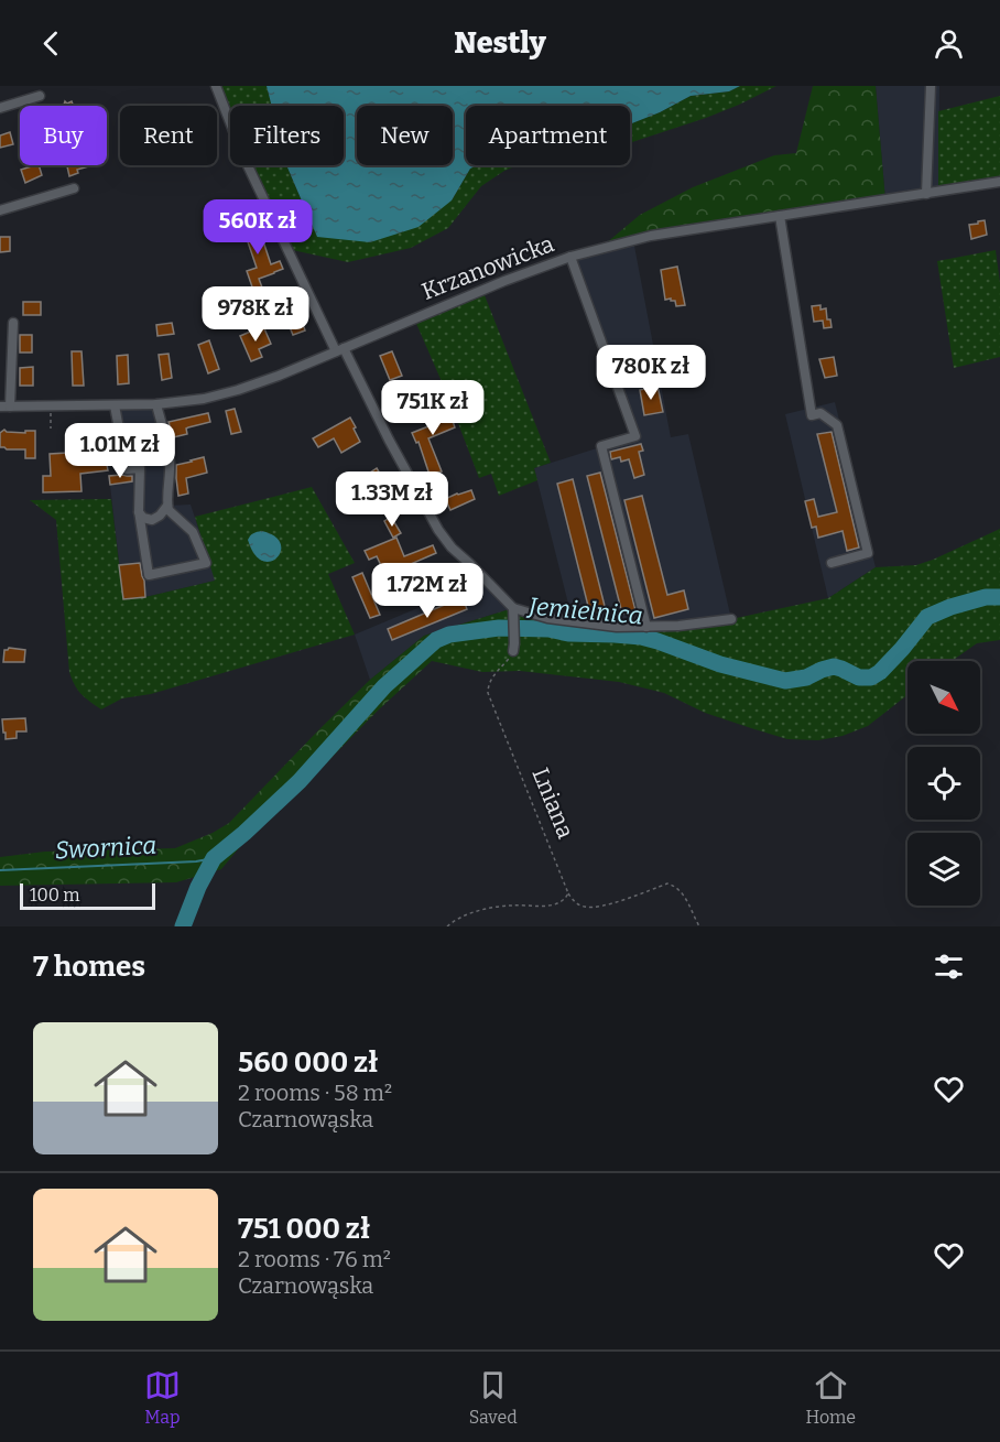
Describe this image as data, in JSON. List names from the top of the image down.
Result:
{
  "streets": {
    "street": ["Krzanowicka"],
    "path": ["Lniana"]
  },
  "water": ["Jemielnica", "Swornica"],
  "scale_bar": "100 m",
  "north": "bottom right",
  "page": {
    "header": "Nestly",
    "chip": [
      "Buy",
      "Rent",
      "Filters",
      "New",
      "Apartment"
    ],
    "price": [
      "560K zł",
      "978K zł",
      "780K zł",
      "751K zł",
      "1.01M zł",
      "1.33M zł",
      "1.72M zł"
    ],
    "scale": "100 m",
    "heading": "7 homes",
    "list": [
      {
        "name": "560 000 zł",
        "note": "2 rooms · 58 m² · Czarnowąska"
      },
      {
        "name": "751 000 zł",
        "note": "2 rooms · 76 m² · Czarnowąska"
      }
    ],
    "tabs": ["Map", "Saved", "Home"]
  }
}
